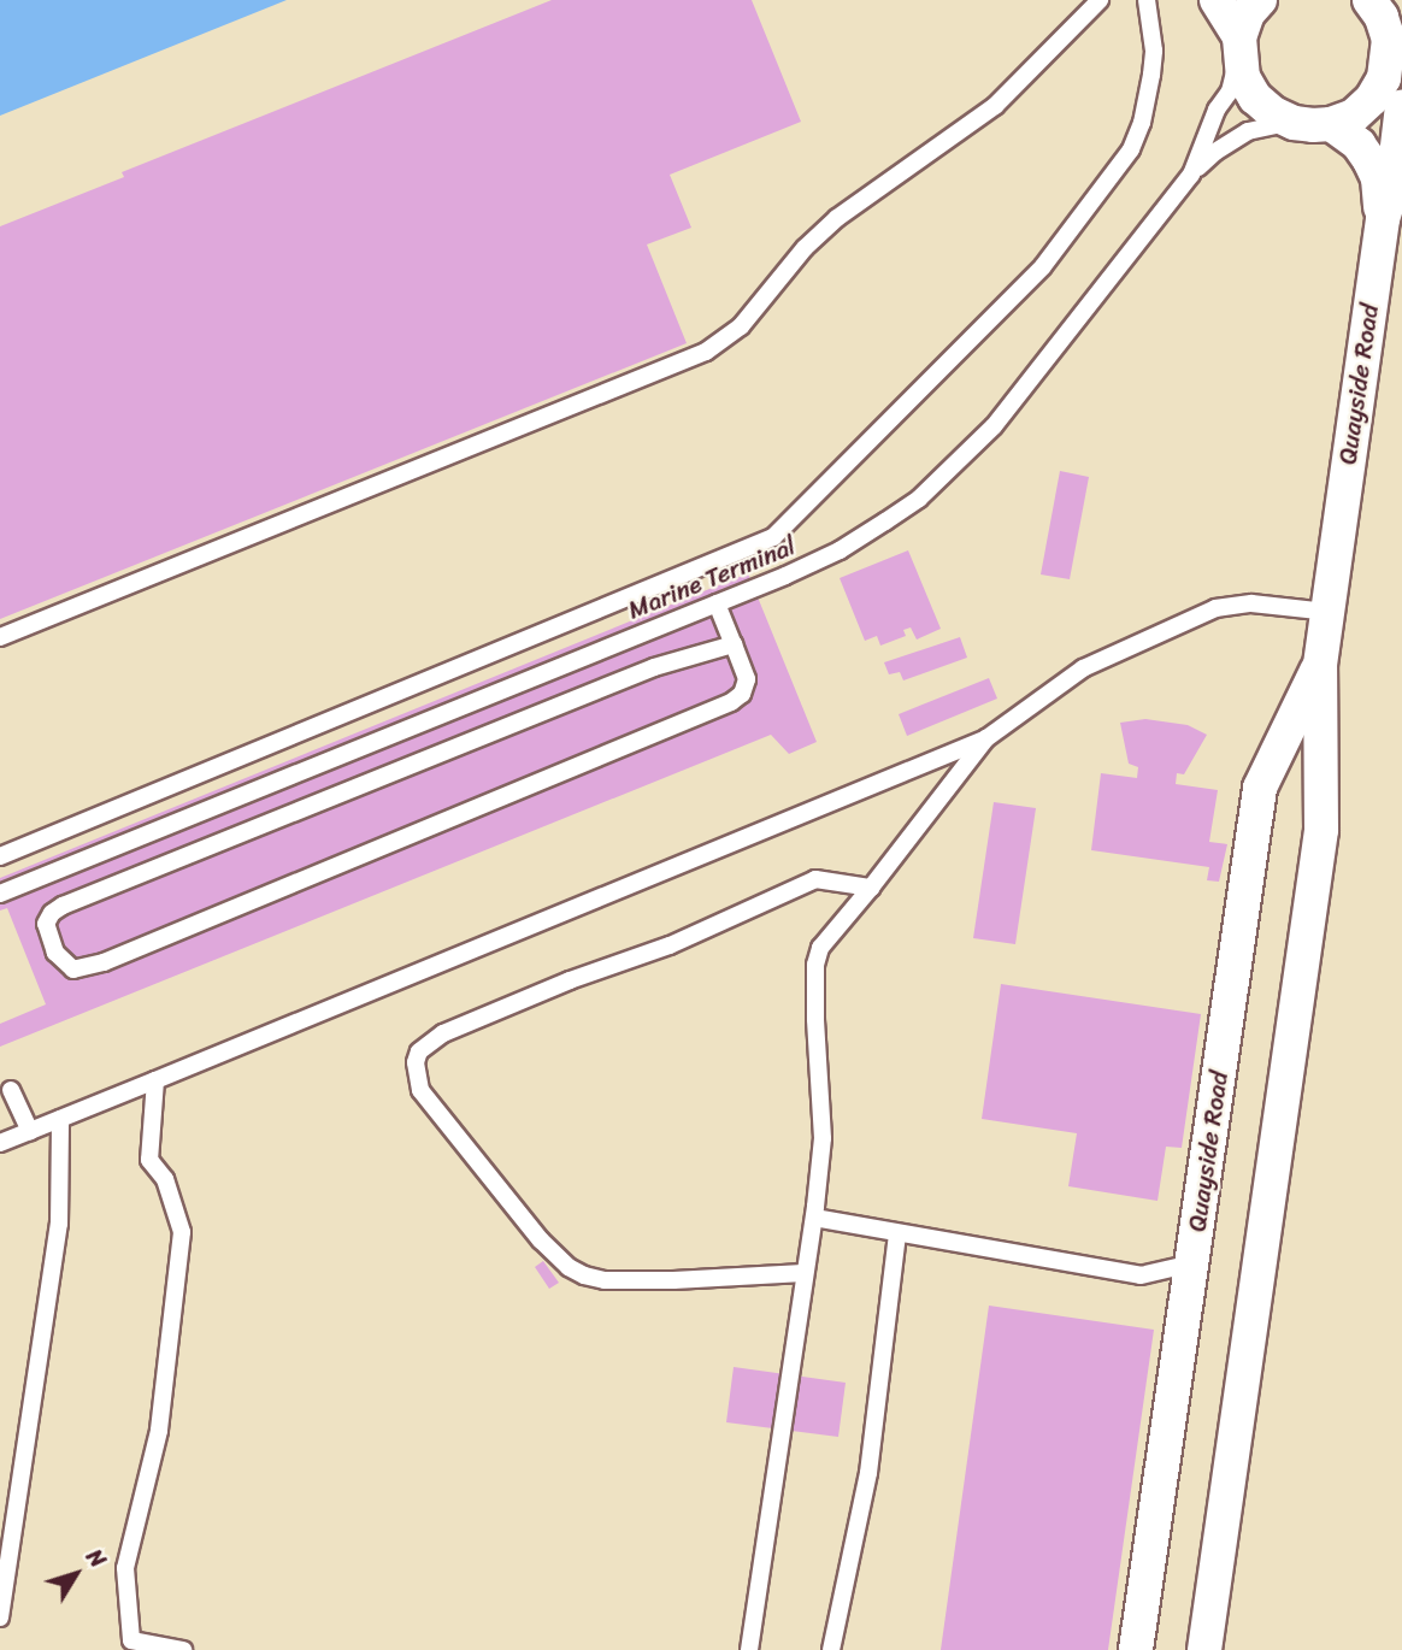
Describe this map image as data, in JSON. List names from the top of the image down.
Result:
{
  "streets": {
    "street": ["Quayside Road"],
    "lane": ["Marine Terminal"]
  },
  "north": "top right"
}
